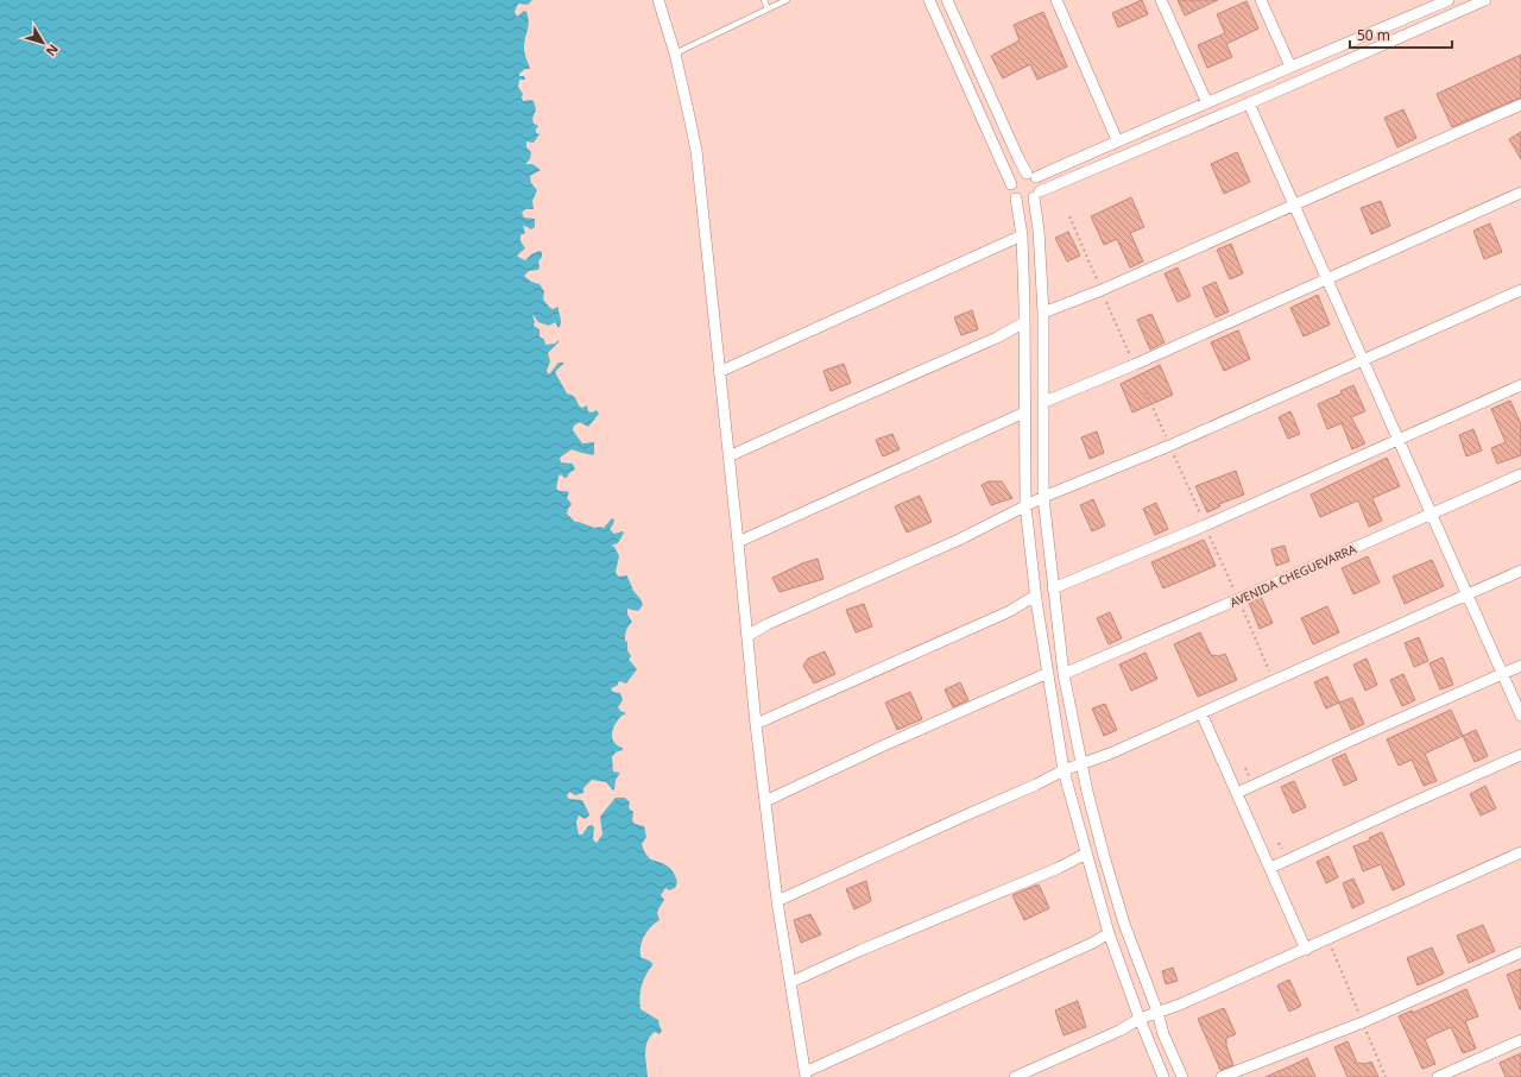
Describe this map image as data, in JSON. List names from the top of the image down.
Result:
{
  "streets": {
    "street": ["AVENIDA CHEGUEVARRA"]
  },
  "scale_bar": "50 m",
  "north": "bottom right"
}
